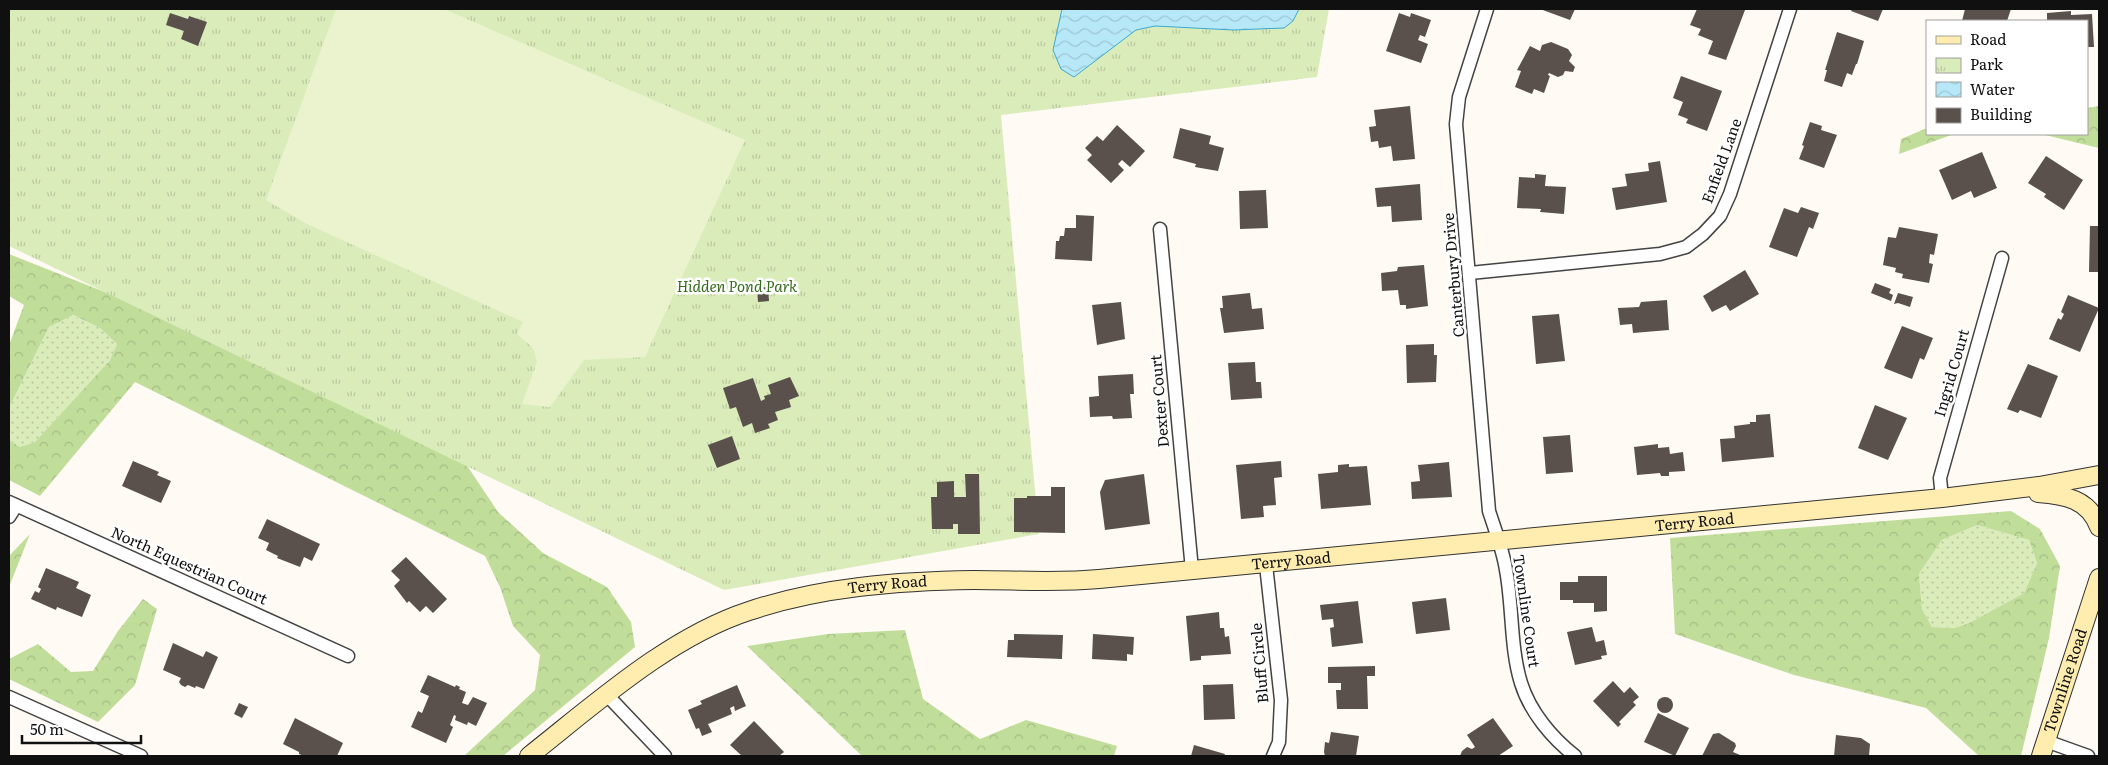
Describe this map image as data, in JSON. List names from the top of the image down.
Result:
{
  "streets": {
    "street": [
      "Enfield Lane",
      "Canterbury Drive",
      "Ingrid Court",
      "Dexter Court",
      "Terry Road",
      "North Equestrian Court",
      "Townline Court",
      "Bluff Circle",
      "Townline Road"
    ]
  },
  "crossings": [
    ["Enfield Lane", "Canterbury Drive"],
    ["Canterbury Drive", "Terry Road"],
    ["Canterbury Drive", "Townline Court"],
    ["Ingrid Court", "Terry Road"],
    ["Dexter Court", "Terry Road"],
    ["Terry Road", "Townline Court"],
    ["Terry Road", "Bluff Circle"]
  ],
  "parks": ["Hidden Pond Park"],
  "legend": [
    "Road",
    "Park",
    "Water",
    "Building"
  ],
  "scale_bar": "50 m"
}
